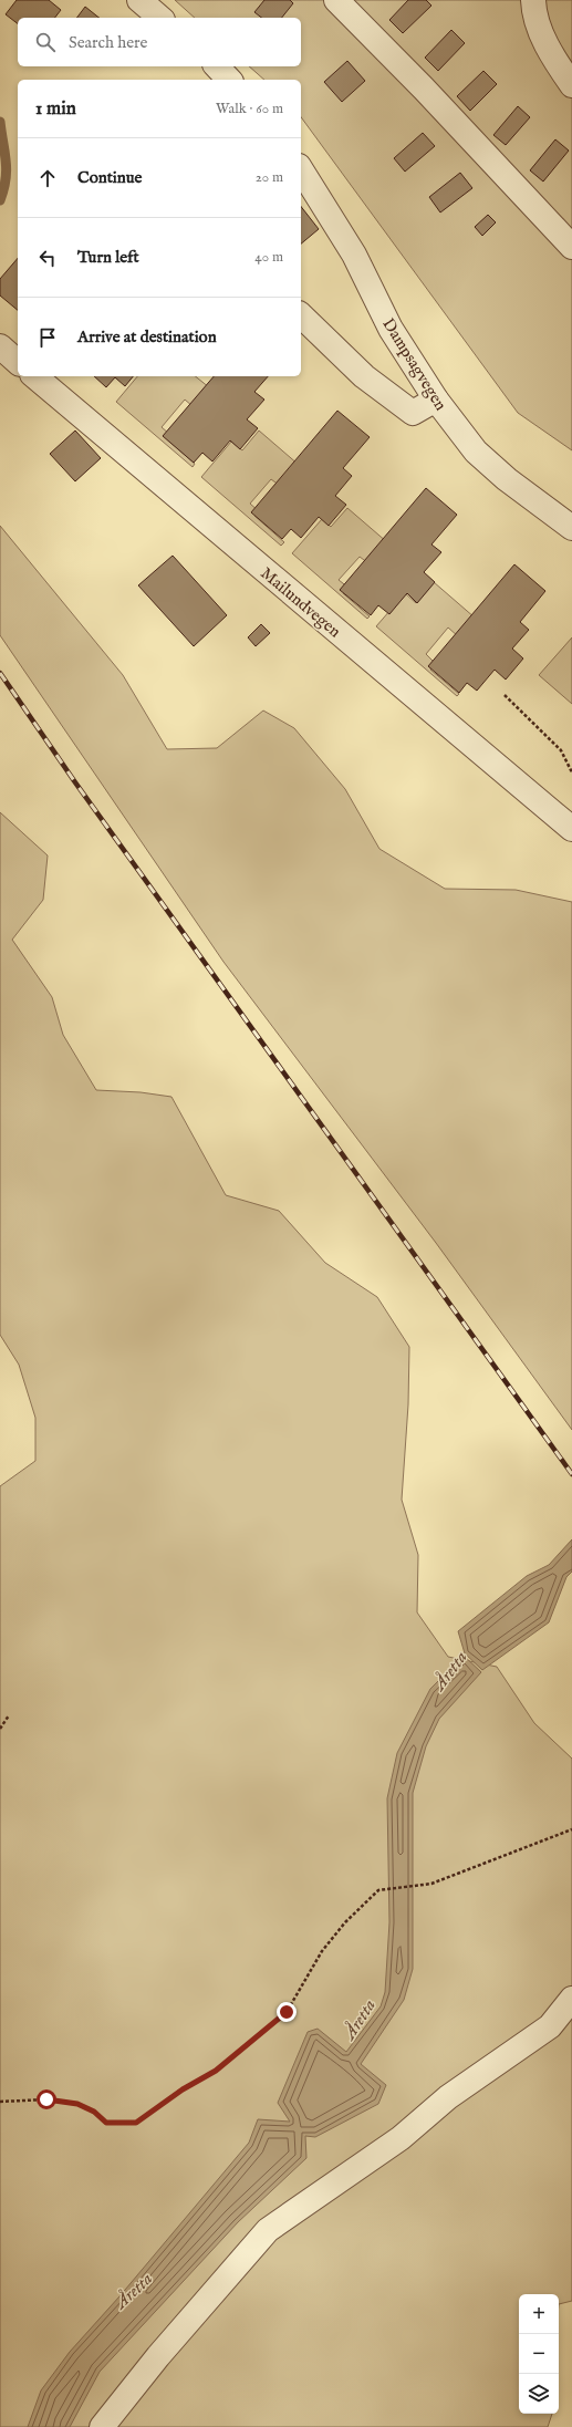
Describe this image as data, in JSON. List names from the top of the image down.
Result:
{
  "streets": {
    "street": ["Dampsagvegen", "Mailundvegen"]
  },
  "water": ["Åretta"],
  "page": {
    "search": "Search here",
    "heading": ["1 min", "Walk · 60 m"],
    "list": [
      ["Continue", "20 m"],
      ["Turn left", "40 m"],
      "Arrive at destination"
    ],
    "map_buttons": ["+", "−"]
  }
}
